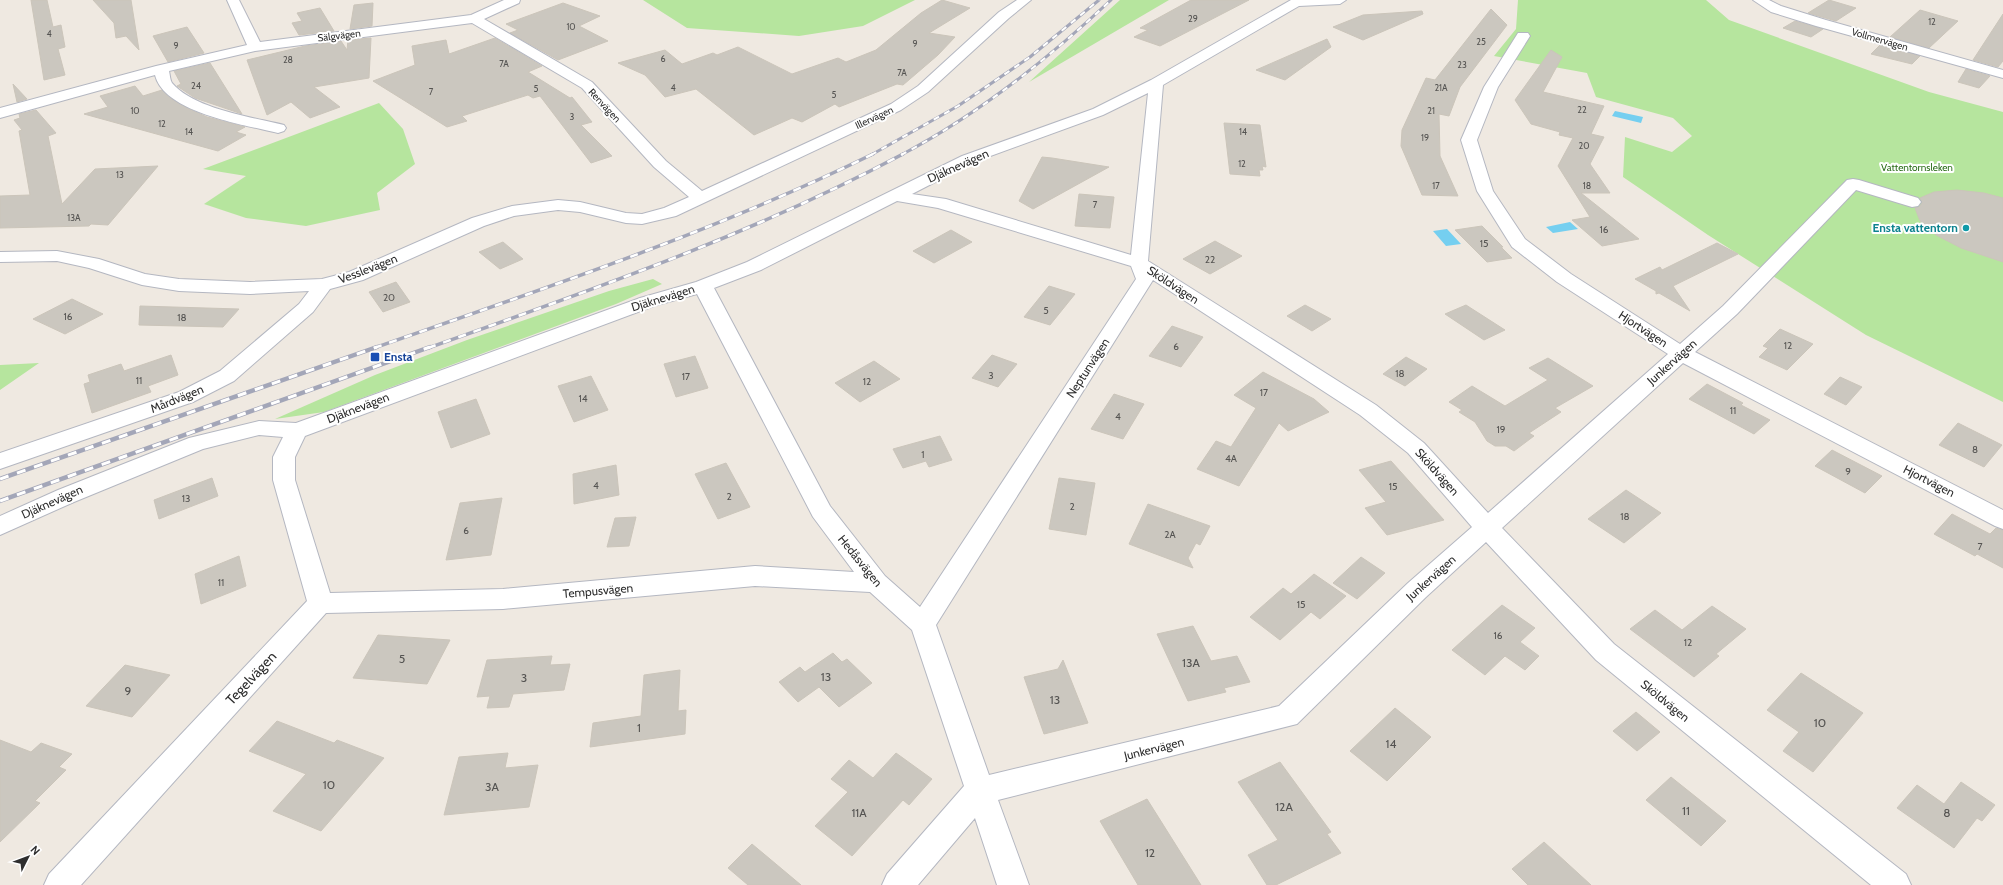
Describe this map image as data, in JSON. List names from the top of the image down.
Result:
{
  "streets": {
    "street": [
      "Sälgvägen",
      "Vollmervägen",
      "Renvägen",
      "Illervägen",
      "Djäknevägen",
      "Vesslevägen",
      "Sköldvägen",
      "Hjortvägen",
      "Junkervägen",
      "Neptunvägen",
      "Mårdvägen",
      "Hedåsvägen",
      "Tempusvägen",
      "Tegelvägen"
    ]
  },
  "crossings": [
    ["Sälgvägen", "Renvägen"],
    ["Renvägen", "Illervägen"],
    ["Renvägen", "Vesslevägen"],
    ["Illervägen", "Vesslevägen"],
    ["Djäknevägen", "Sköldvägen"],
    ["Djäknevägen", "Neptunvägen"],
    ["Djäknevägen", "Hedåsvägen"],
    ["Vesslevägen", "Mårdvägen"],
    ["Sköldvägen", "Junkervägen"],
    ["Sköldvägen", "Neptunvägen"],
    ["Hjortvägen", "Junkervägen"],
    ["Neptunvägen", "Hedåsvägen"],
    ["Hedåsvägen", "Tempusvägen"],
    ["Tempusvägen", "Tegelvägen"]
  ],
  "parks": ["Vattentornsleken"],
  "places": {
    "other": ["Ensta vattentorn"],
    "transit": ["Ensta"]
  },
  "house_numbers": [
    "29",
    "12",
    "10",
    "4",
    "25",
    "9",
    "9",
    "6",
    "28",
    "7A",
    "23",
    "7A",
    "24",
    "4",
    "21A",
    "5",
    "7",
    "5",
    "22",
    "10",
    "21",
    "3",
    "12",
    "14",
    "14",
    "19",
    "20",
    "12",
    "13",
    "17",
    "18",
    "7",
    "13A",
    "16",
    "15",
    "22",
    "20",
    "5",
    "16",
    "18",
    "12",
    "6",
    "18",
    "3",
    "17",
    "11",
    "12",
    "17",
    "14",
    "11",
    "4",
    "19",
    "8",
    "1",
    "4A",
    "9",
    "4",
    "15",
    "2",
    "13",
    "2",
    "18",
    "6",
    "2A",
    "7",
    "11",
    "15",
    "16",
    "12",
    "5",
    "13A",
    "13",
    "3",
    "9",
    "13",
    "10",
    "1",
    "14",
    "10",
    "3A",
    "12A",
    "11",
    "11A",
    "8",
    "12"
  ],
  "north": "top right"
}
